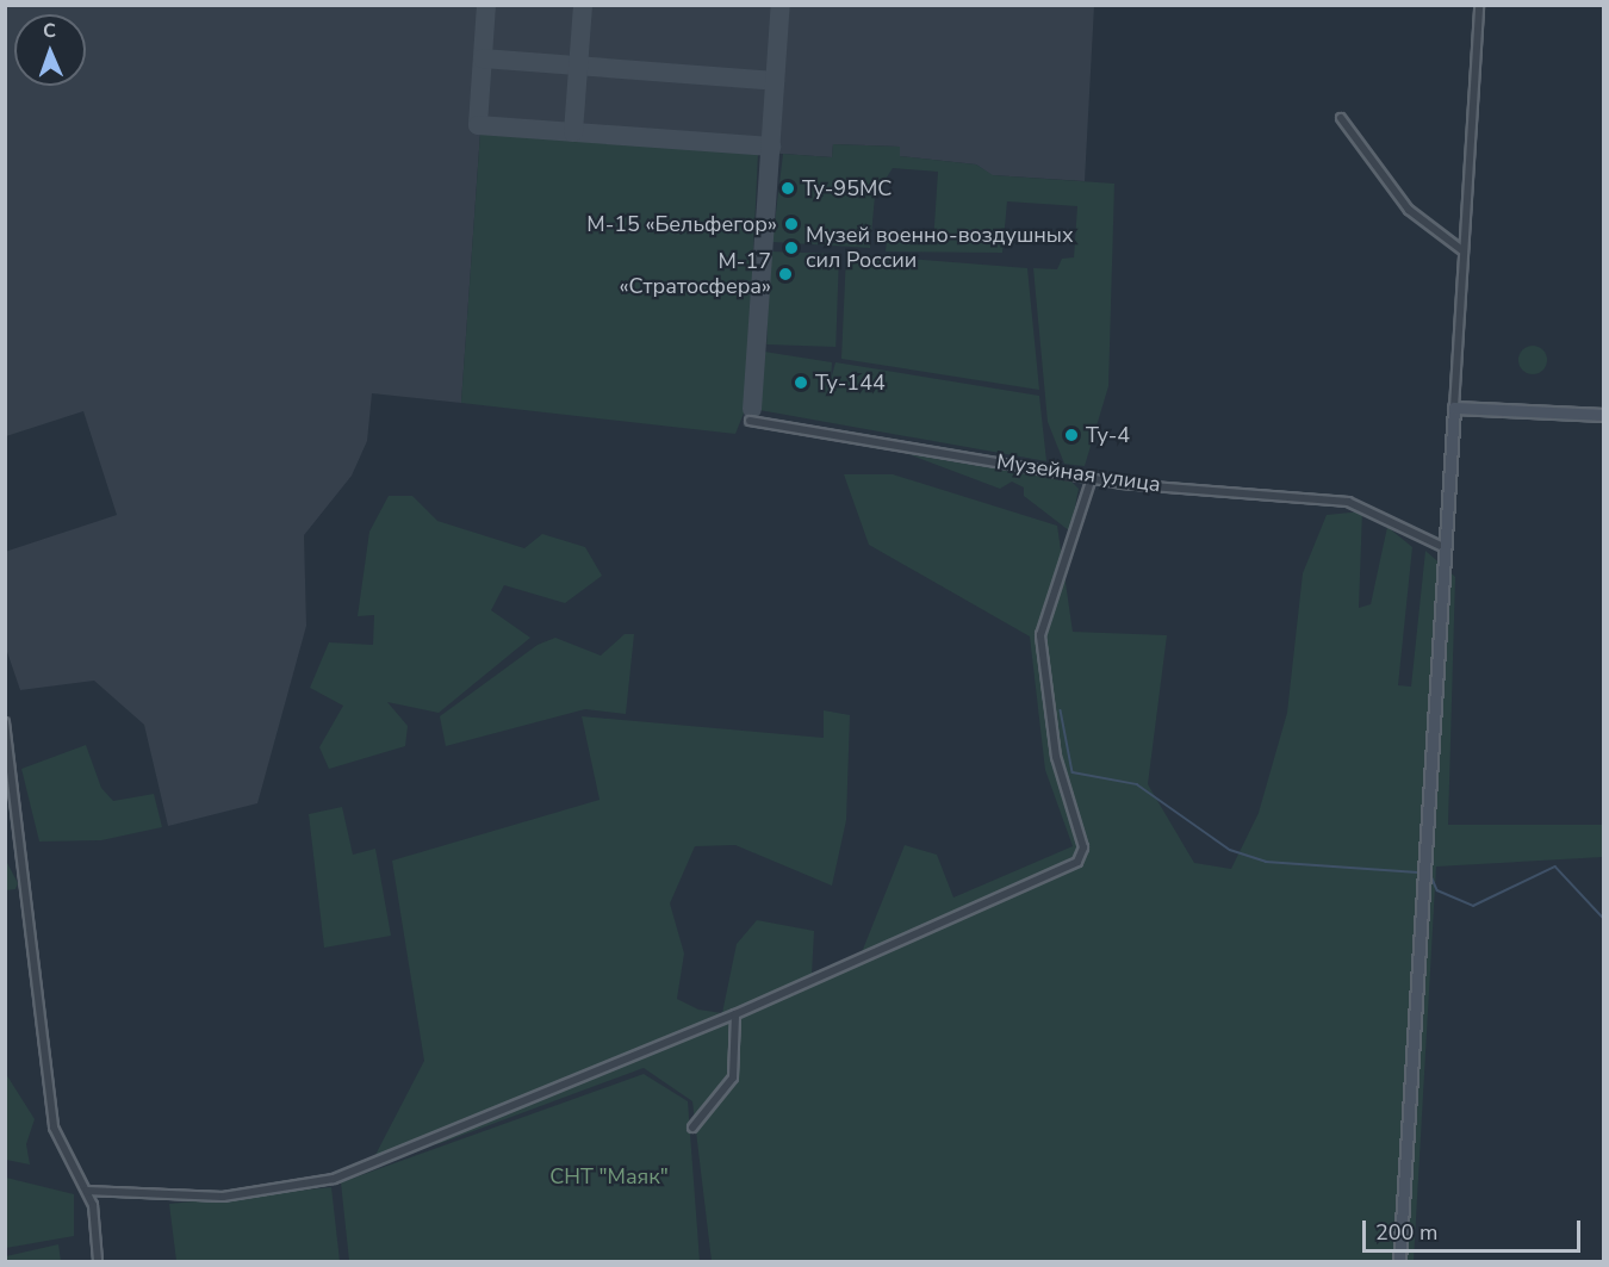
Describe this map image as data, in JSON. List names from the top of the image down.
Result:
{
  "streets": {
    "street": ["Музейная улица"]
  },
  "parks": ["СНТ \"Маяк\""],
  "places": [
    "Ту-95МС",
    "М-15 «Бельфегор»",
    "Музей военно-воздушных сил России",
    "М-17 «Стратосфера»",
    "Ту-144",
    "Ту-4"
  ],
  "scale_bar": "200 m",
  "north": "top"
}
